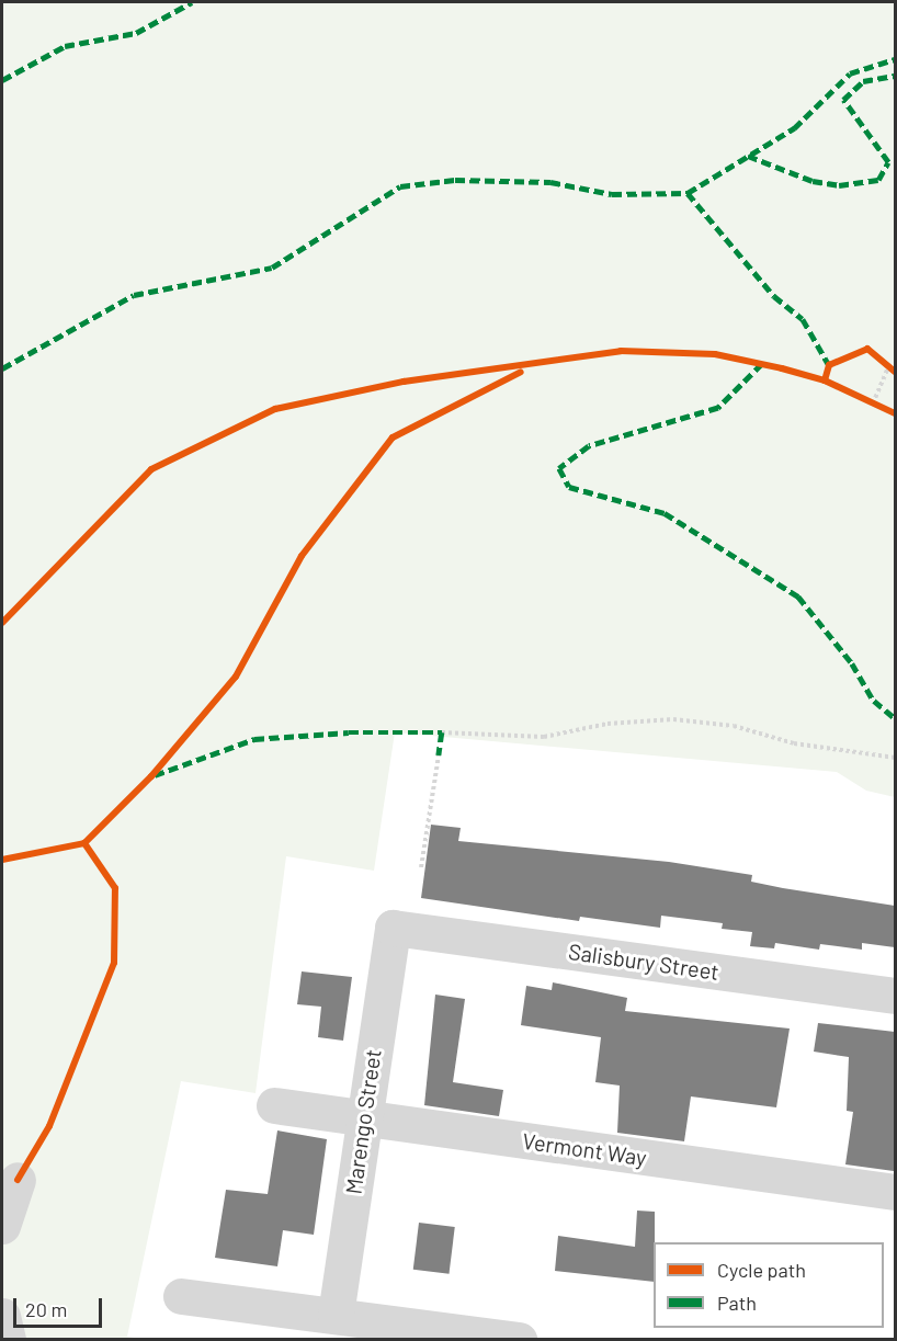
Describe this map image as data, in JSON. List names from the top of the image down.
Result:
{
  "streets": {
    "street": ["Salisbury Street", "Marengo Street", "Vermont Way"]
  },
  "crossings": [
    ["Salisbury Street", "Marengo Street"],
    ["Marengo Street", "Vermont Way"]
  ],
  "legend": ["Cycle path", "Path"],
  "scale_bar": "20 m"
}
